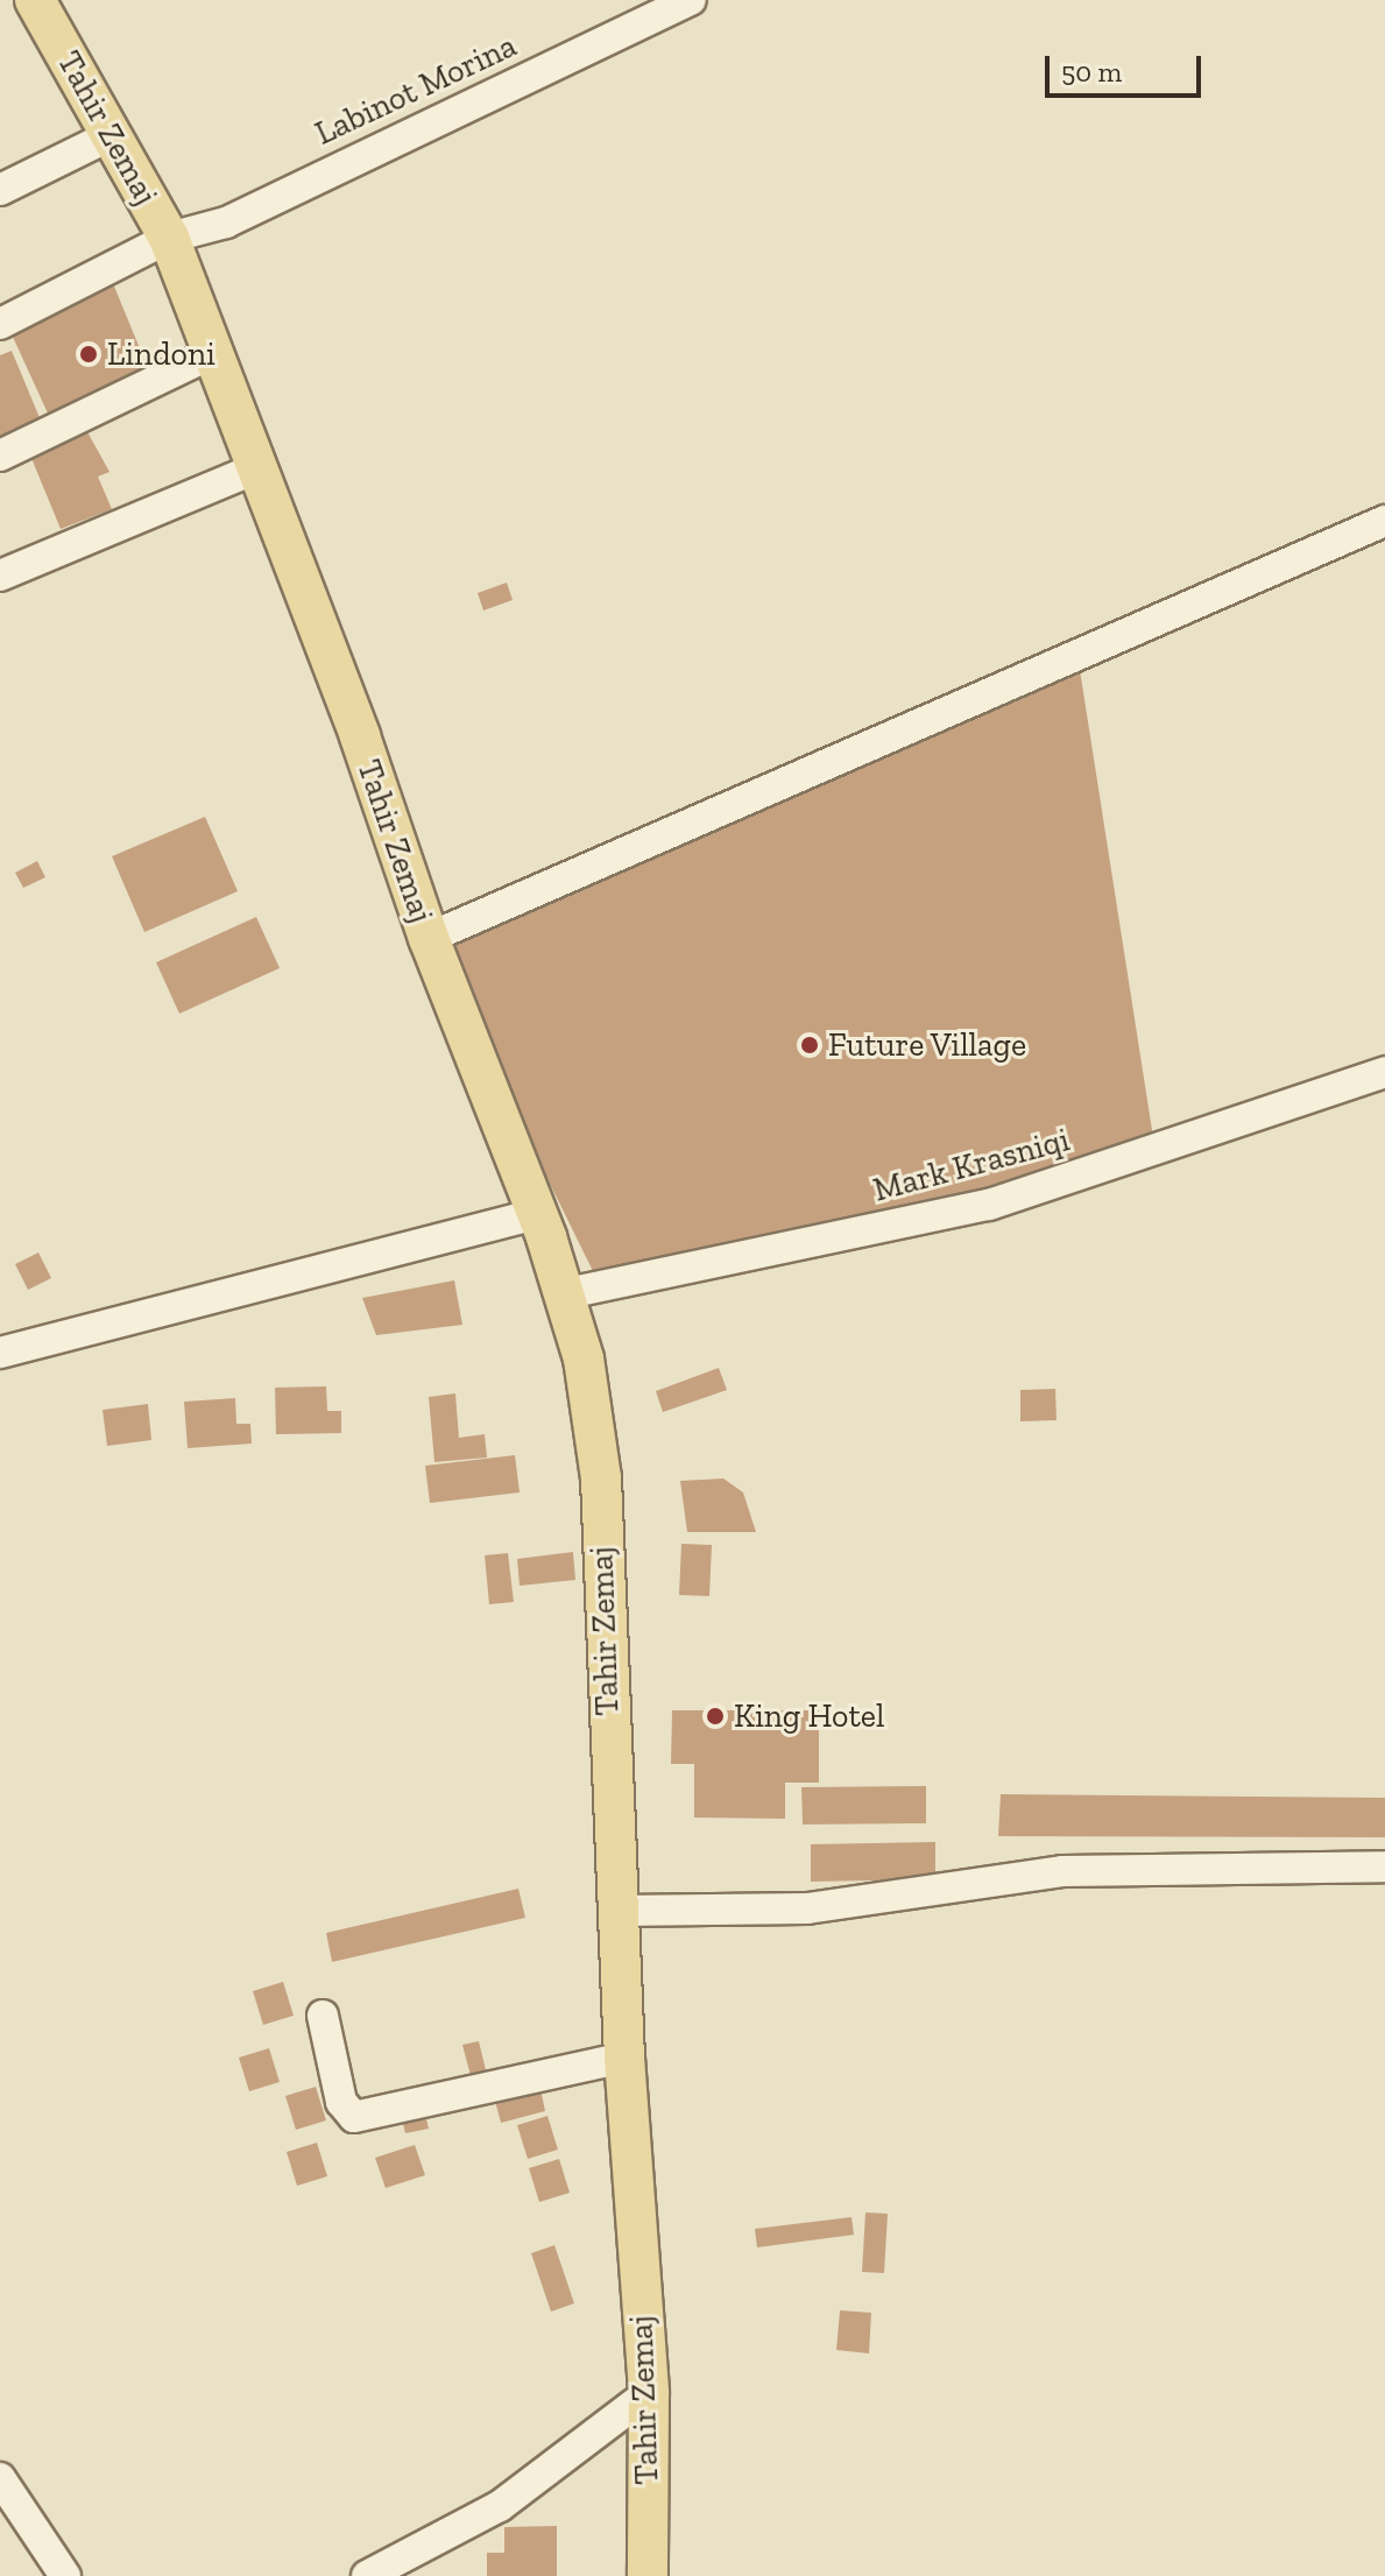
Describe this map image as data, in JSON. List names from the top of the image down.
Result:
{
  "streets": {
    "main road": ["Tahir Zemaj"],
    "street": ["Labinot Morina", "Mark Krasniqi"]
  },
  "crossings": [
    ["Labinot Morina", "Tahir Zemaj"],
    ["Tahir Zemaj", "Mark Krasniqi"]
  ],
  "places": ["Lindoni", "Future Village", "King Hotel"],
  "scale_bar": "50 m"
}
